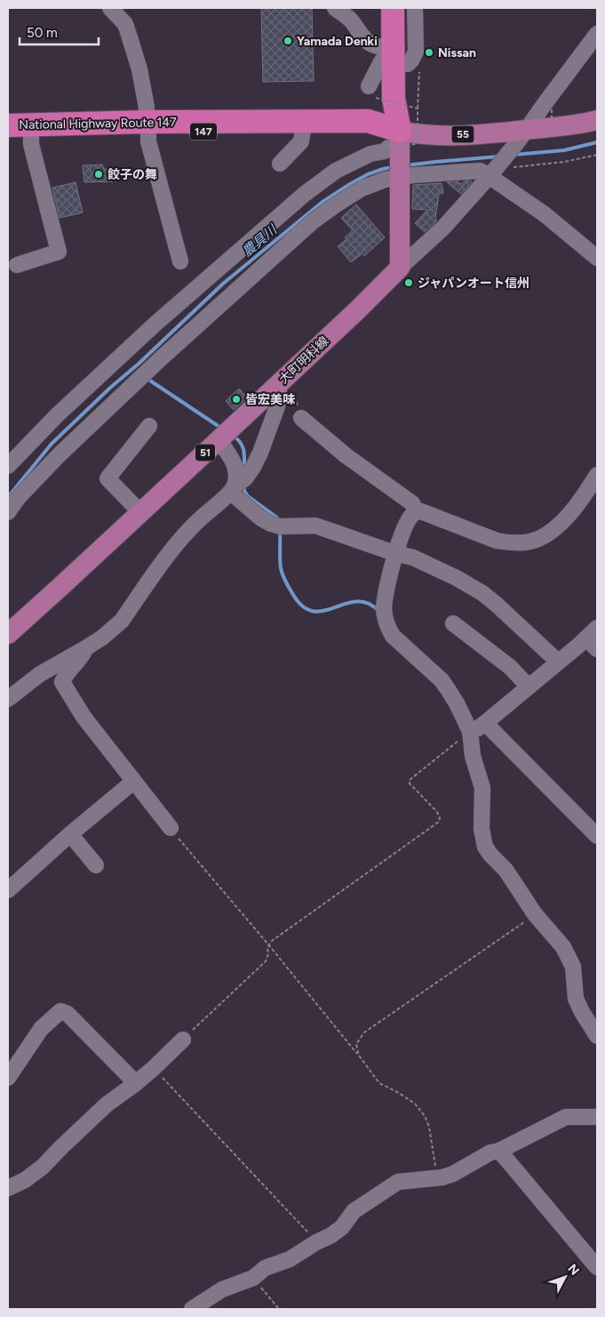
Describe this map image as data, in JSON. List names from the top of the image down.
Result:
{
  "streets": {
    "highway": ["National Highway Route 147", "147"],
    "main road": ["55", "大町明科線", "51"]
  },
  "crossings": [
    ["National Highway Route 147", "147"],
    ["National Highway Route 147", "55"],
    ["147", "55"]
  ],
  "water": ["農具川"],
  "places": [
    "Yamada Denki",
    "Nissan",
    "餃子の舞",
    "ジャパンオート信州",
    "皆宏美味"
  ],
  "scale_bar": "50 m",
  "north": "top right"
}
